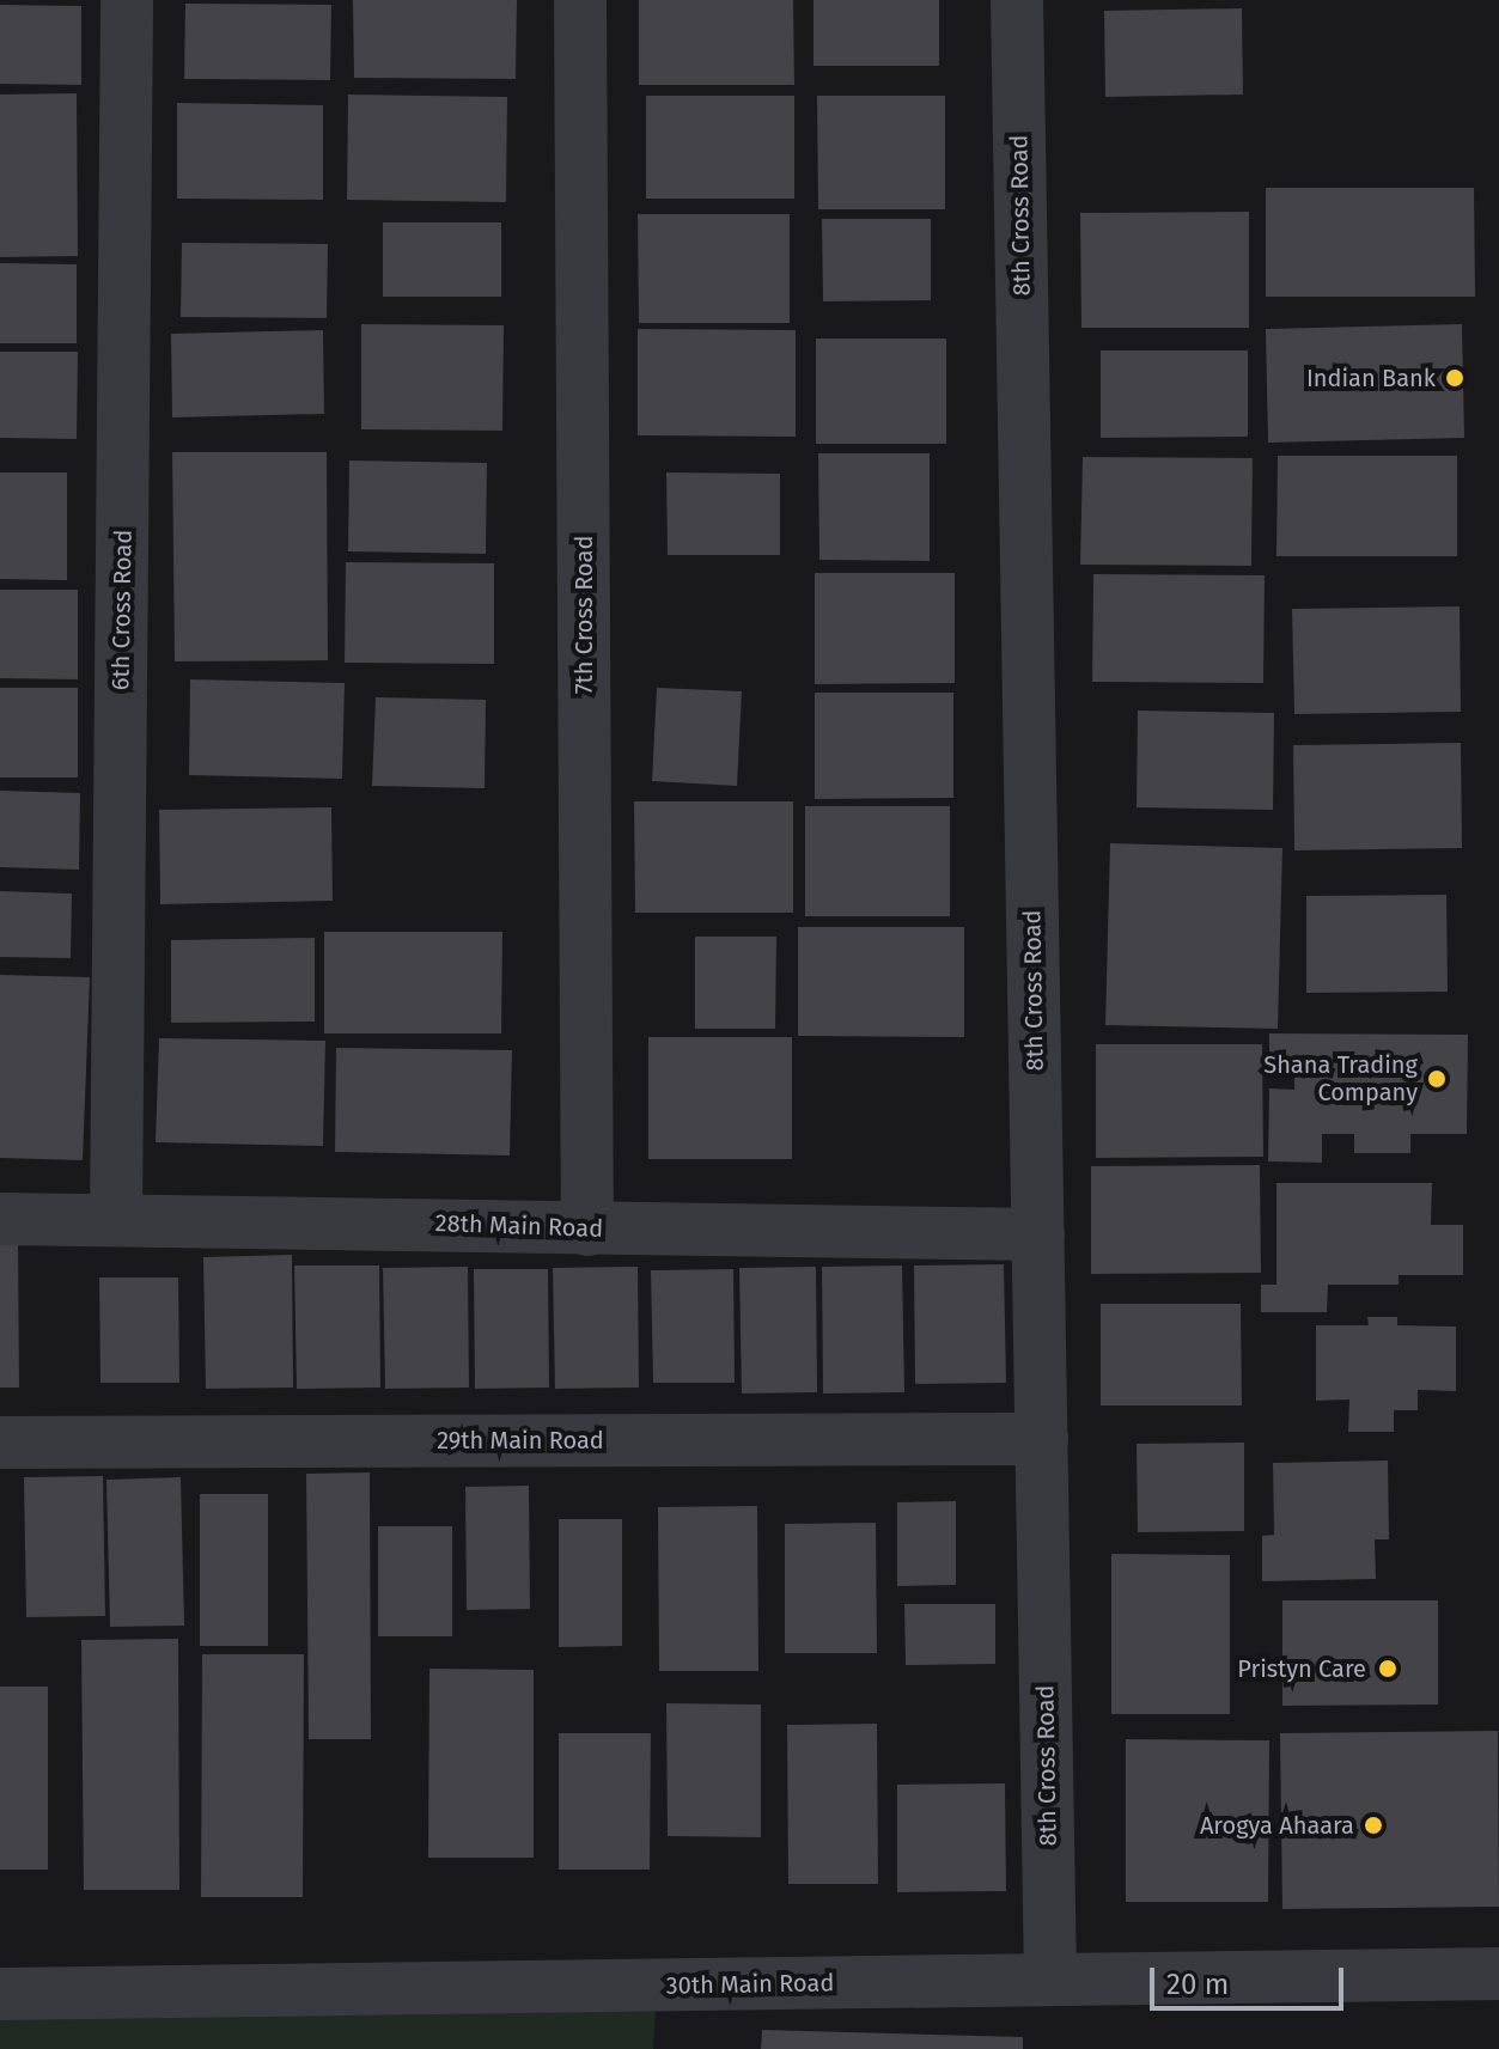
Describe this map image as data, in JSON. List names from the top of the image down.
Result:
{
  "streets": {
    "street": [
      "8th Cross Road",
      "6th Cross Road",
      "7th Cross Road",
      "28th Main Road",
      "29th Main Road",
      "30th Main Road"
    ]
  },
  "crossings": [
    ["8th Cross Road", "28th Main Road"],
    ["8th Cross Road", "29th Main Road"],
    ["8th Cross Road", "30th Main Road"],
    ["6th Cross Road", "28th Main Road"],
    ["7th Cross Road", "28th Main Road"]
  ],
  "places": [
    "Indian Bank",
    "Shana Trading Company",
    "Pristyn Care",
    "Arogya Ahaara"
  ],
  "scale_bar": "20 m"
}
